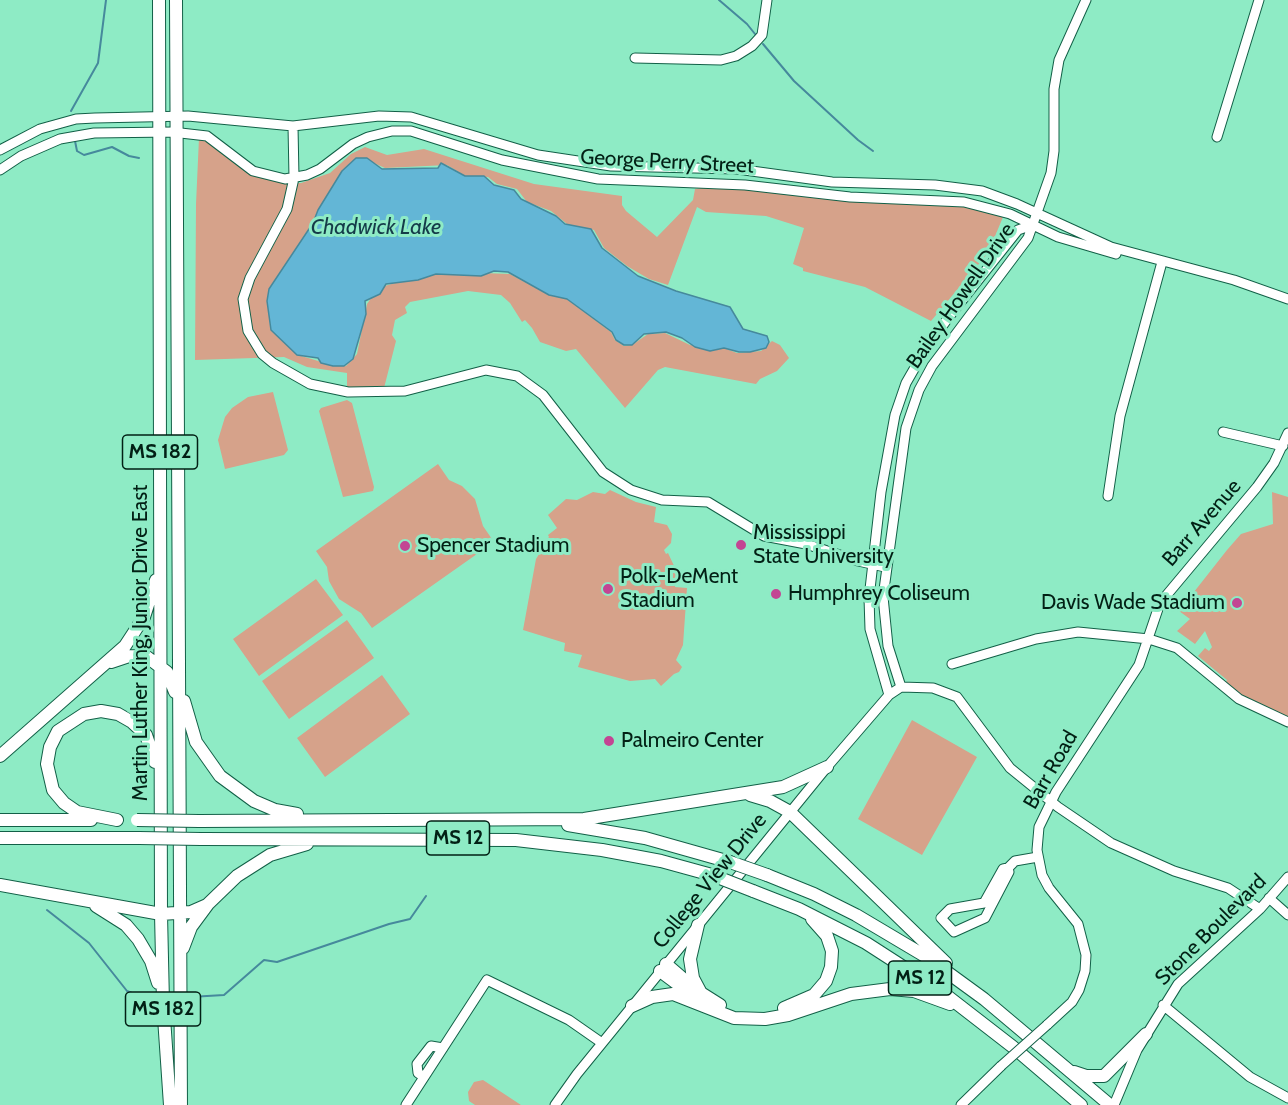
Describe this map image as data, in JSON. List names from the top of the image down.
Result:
{
  "streets": {
    "main road": ["MS 182", "Martin Luther King, Junior Drive East", "MS 12"],
    "street": [
      "George Perry Street",
      "Bailey Howell Drive",
      "Barr Avenue",
      "Barr Road",
      "College View Drive",
      "Stone Boulevard"
    ]
  },
  "crossings": [
    ["George Perry Street", "Bailey Howell Drive"],
    ["George Perry Street", "Martin Luther King, Junior Drive East"],
    ["Bailey Howell Drive", "College View Drive"],
    ["Barr Avenue", "Barr Road"],
    ["MS 12", "Stone Boulevard"]
  ],
  "water": ["Chadwick Lake"],
  "places": [
    "Mississippi State University",
    "Spencer Stadium",
    "Polk-DeMent Stadium",
    "Humphrey Coliseum",
    "Davis Wade Stadium",
    "Palmeiro Center"
  ]
}
